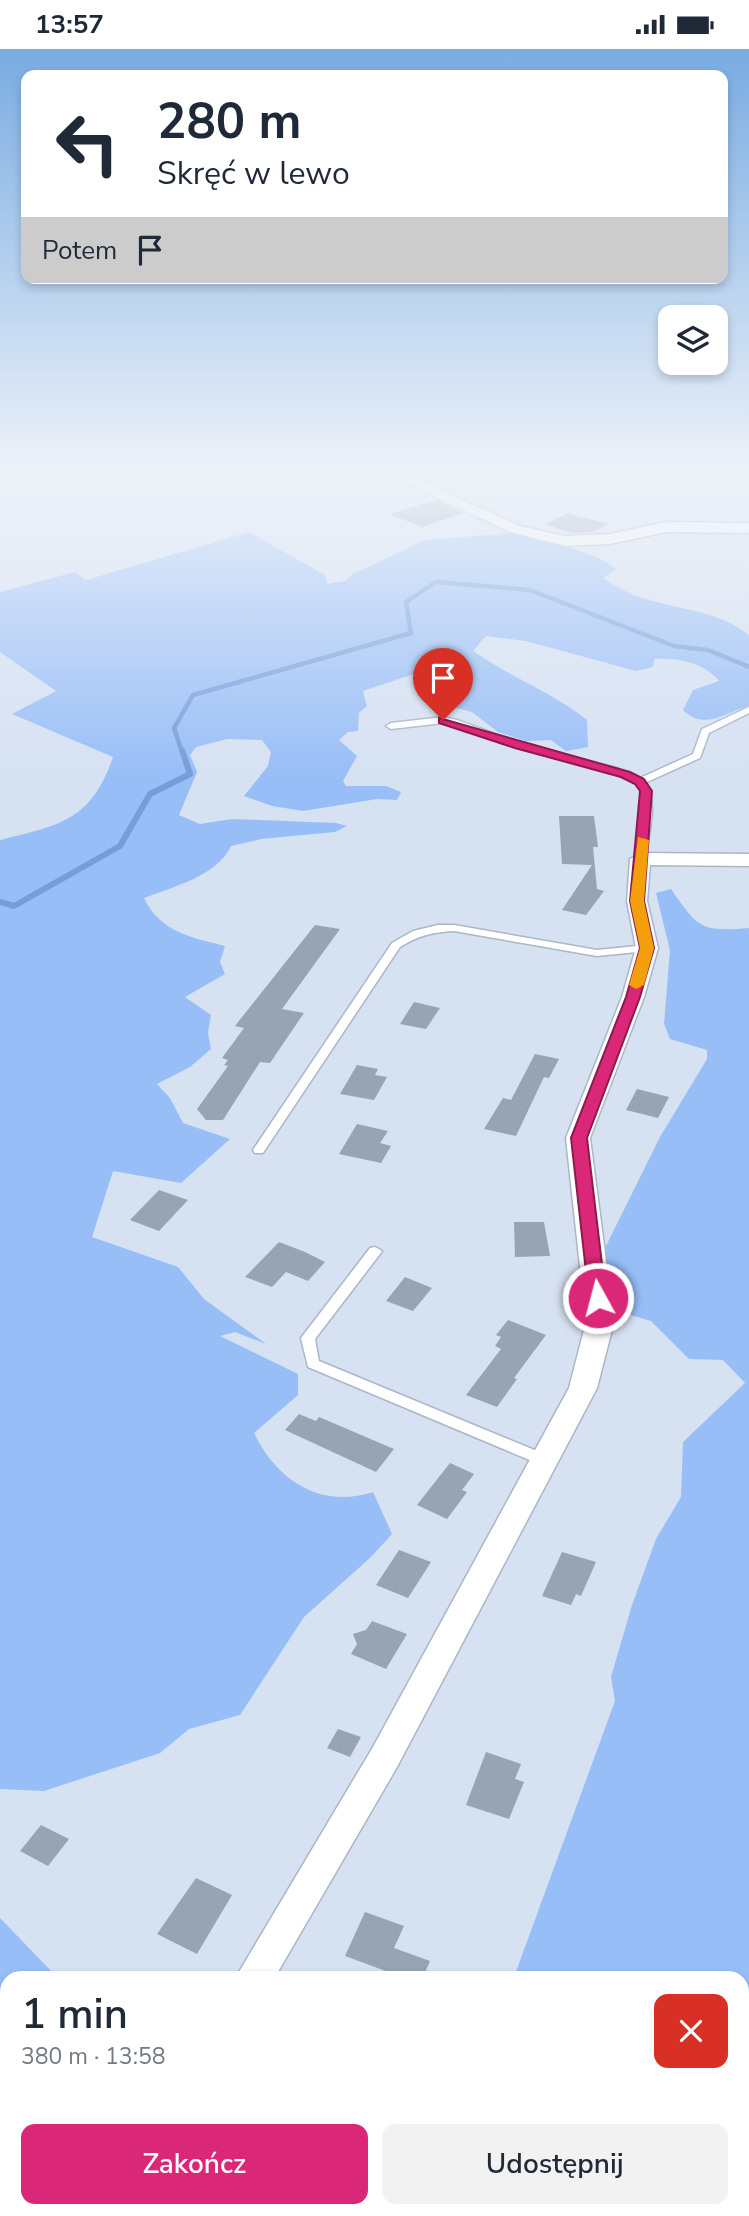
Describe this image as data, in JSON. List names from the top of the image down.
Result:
{
  "page": {
    "status": "13:57",
    "turn": ["280 m", "Skręć w lewo"],
    "then": "Potem",
    "heading": ["1 min", "380 m · 13:58"],
    "buttons": ["Zakończ", "Udostępnij"]
  }
}
